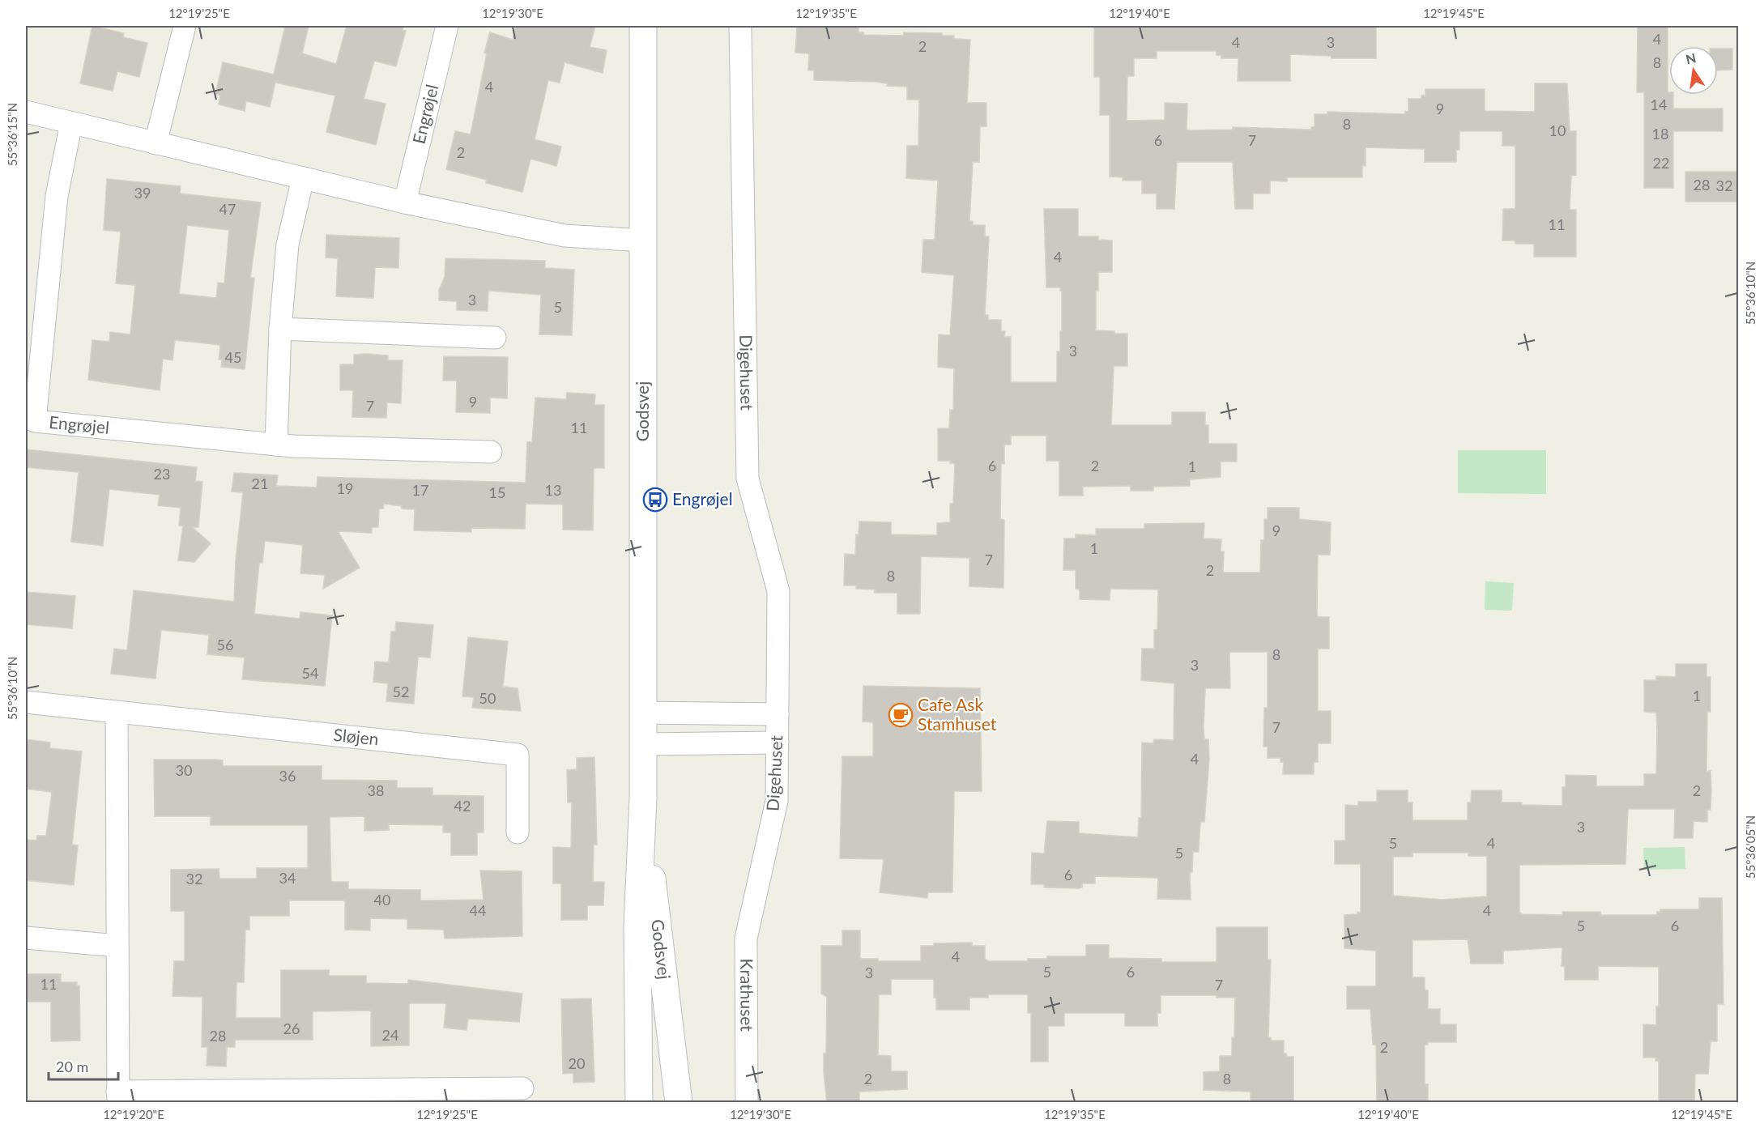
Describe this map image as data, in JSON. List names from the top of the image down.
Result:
{
  "streets": {
    "street": [
      "Engrøjel",
      "Digehuset",
      "Godsvej",
      "Sløjen",
      "Krathuset"
    ]
  },
  "crossings": [
    ["Digehuset", "Godsvej"],
    ["Digehuset", "Krathuset"]
  ],
  "places": {
    "bus stop": ["Engrøjel"],
    "cafe": ["Cafe Ask Stamhuset"]
  },
  "house_numbers": [
    "4",
    "4",
    "3",
    "2",
    "8",
    "4",
    "14",
    "9",
    "8",
    "10",
    "18",
    "6",
    "7",
    "2",
    "22",
    "28",
    "32",
    "39",
    "47",
    "11",
    "4",
    "3",
    "5",
    "3",
    "45",
    "9",
    "7",
    "11",
    "6",
    "2",
    "1",
    "23",
    "21",
    "19",
    "17",
    "13",
    "15",
    "9",
    "1",
    "7",
    "2",
    "8",
    "56",
    "8",
    "3",
    "54",
    "52",
    "1",
    "50",
    "7",
    "4",
    "30",
    "36",
    "38",
    "2",
    "42",
    "3",
    "5",
    "4",
    "5",
    "6",
    "34",
    "32",
    "40",
    "44",
    "4",
    "5",
    "6",
    "4",
    "5",
    "6",
    "3",
    "11",
    "7",
    "26",
    "24",
    "28",
    "2",
    "20",
    "2",
    "8"
  ],
  "scale_bar": "20 m",
  "north": "top",
  "coordinates": [
    "12°19'25\"E",
    "12°19'30\"E",
    "12°19'35\"E",
    "12°19'40\"E",
    "12°19'45\"E",
    "55°36'15\"N",
    "55°36'10\"N",
    "55°36'05\"N",
    "12°19'20\"E"
  ]
}
